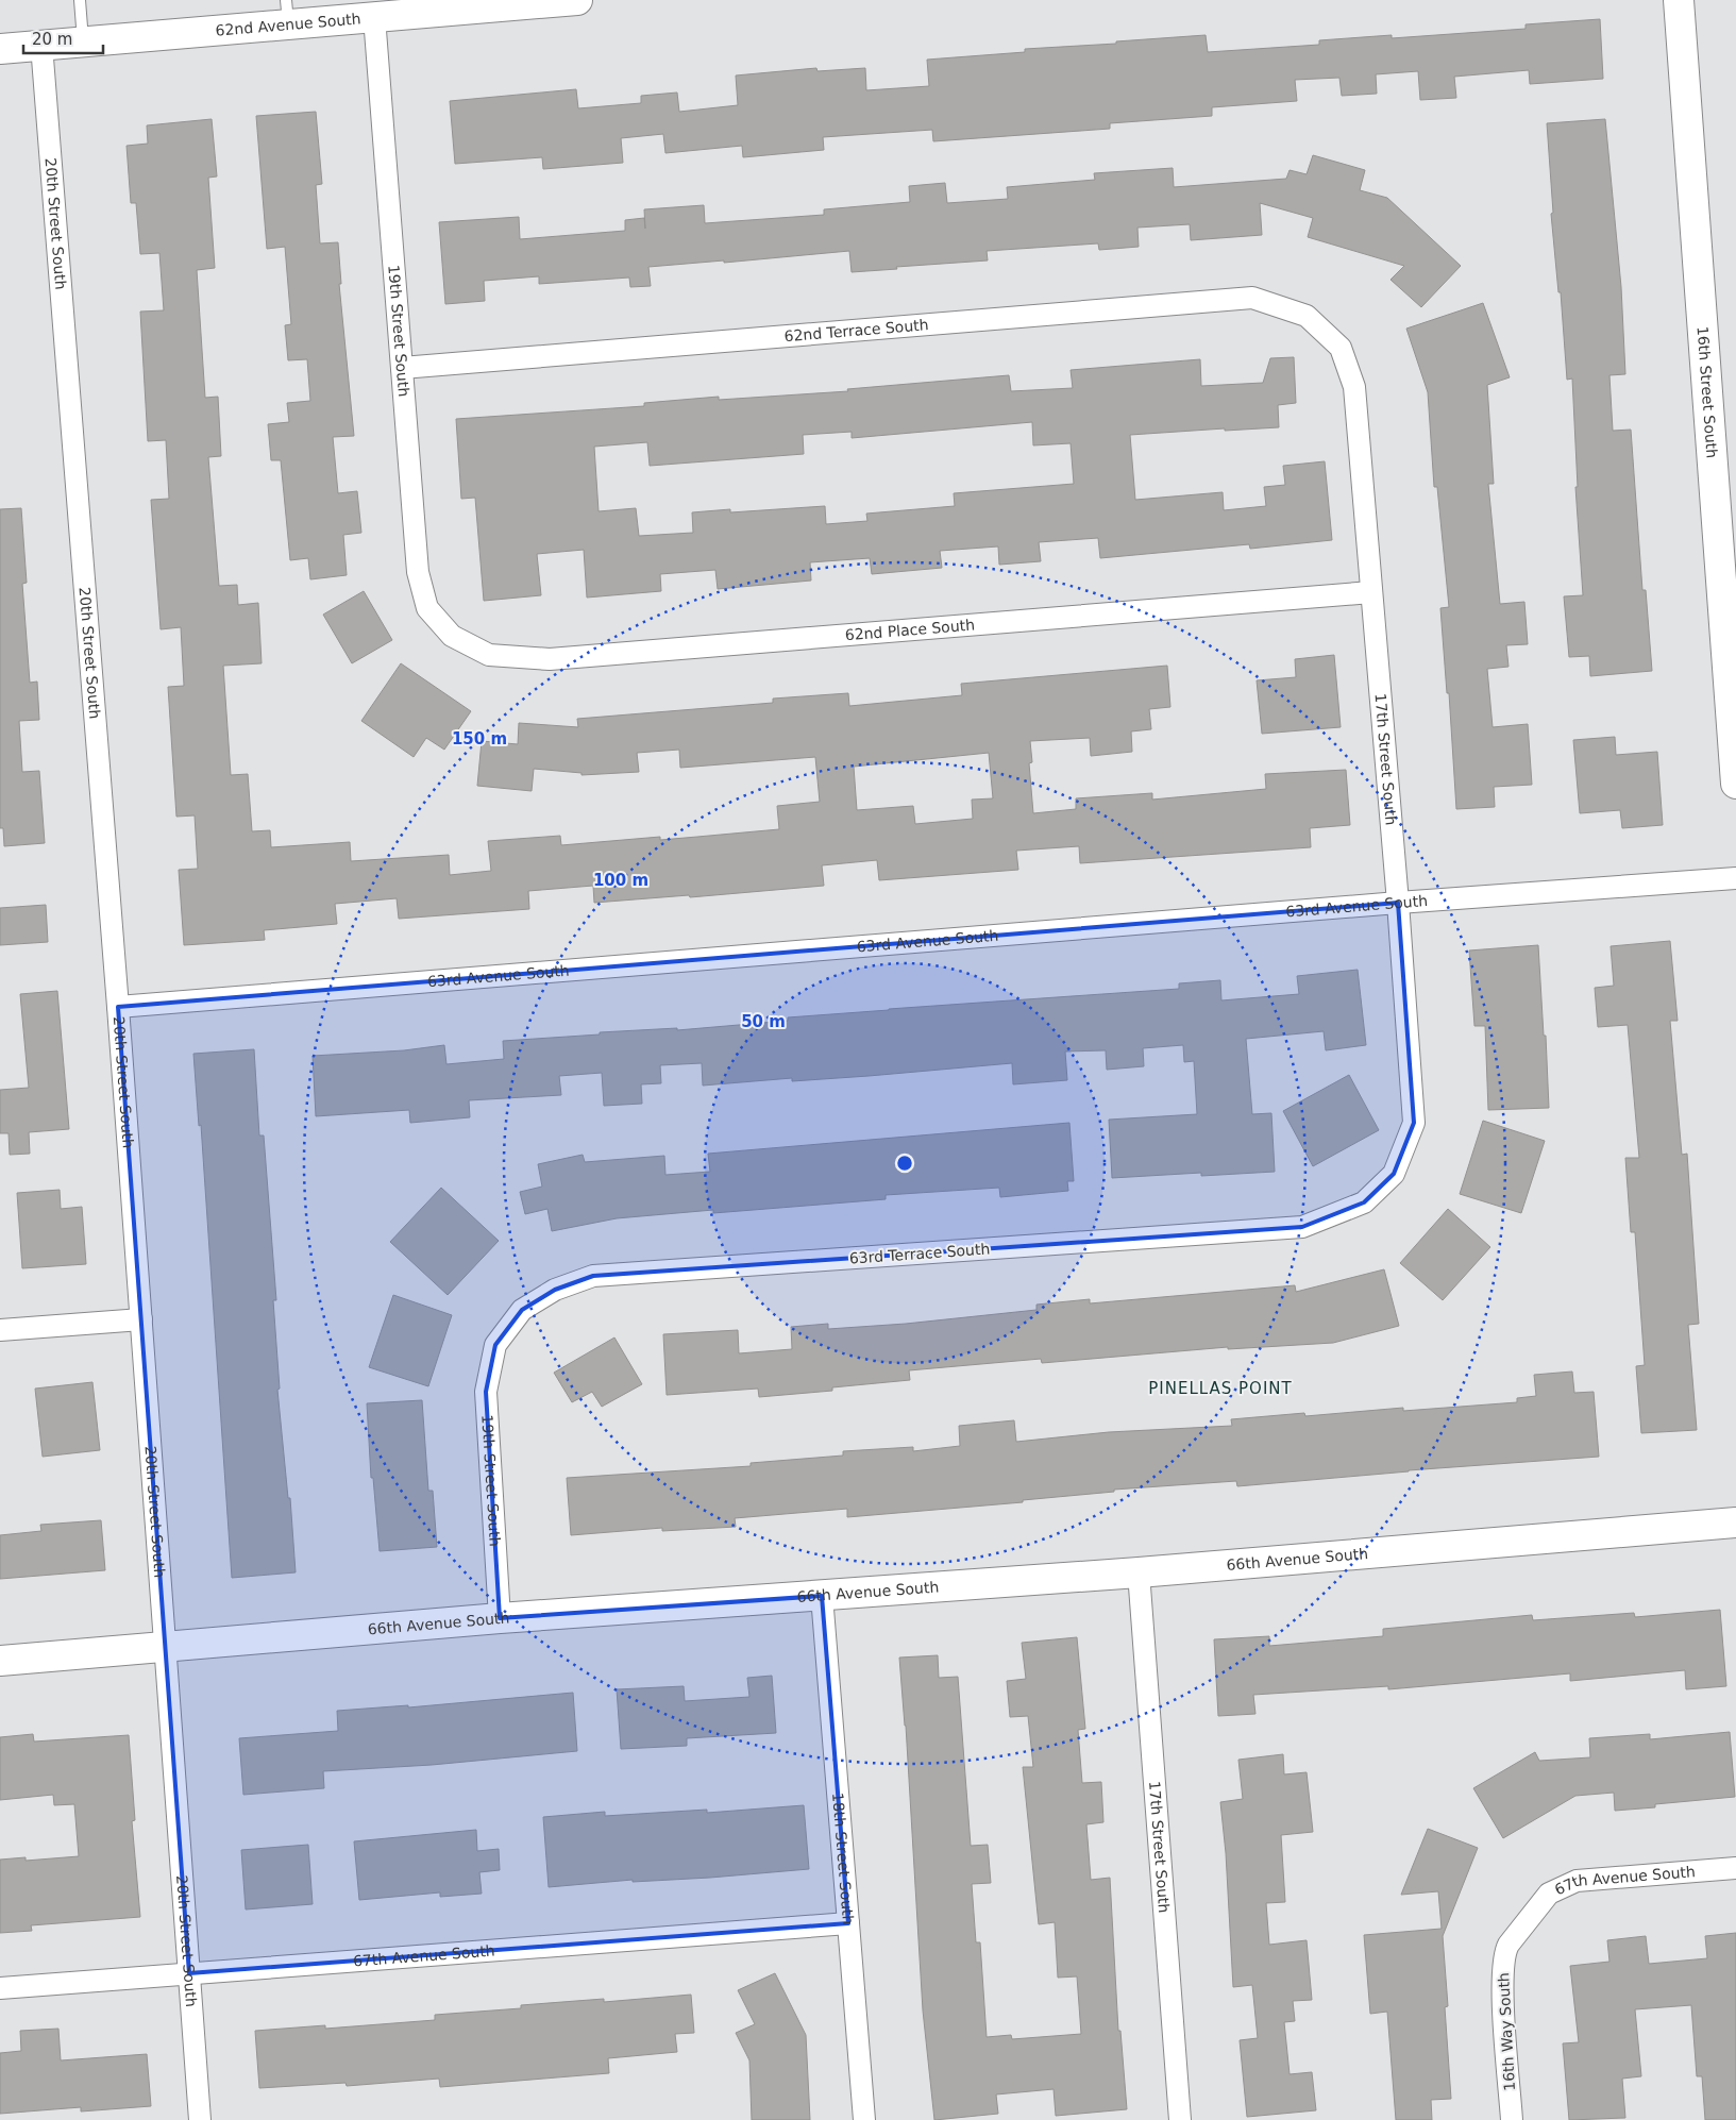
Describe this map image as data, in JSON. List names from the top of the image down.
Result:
{
  "streets": {
    "street": [
      "62nd Avenue South",
      "20th Street South",
      "62nd Terrace South",
      "19th Street South",
      "16th Street South",
      "62nd Place South",
      "17th Street South",
      "63rd Avenue South",
      "63rd Terrace South",
      "66th Avenue South",
      "18th Street South",
      "67th Avenue South",
      "16th Way South"
    ]
  },
  "crossings": [
    ["62nd Avenue South", "20th Street South"],
    ["62nd Avenue South", "19th Street South"],
    ["20th Street South", "63rd Avenue South"],
    ["20th Street South", "66th Avenue South"],
    ["20th Street South", "67th Avenue South"],
    ["62nd Terrace South", "19th Street South"],
    ["62nd Terrace South", "17th Street South"],
    ["19th Street South", "62nd Place South"],
    ["19th Street South", "63rd Terrace South"],
    ["19th Street South", "66th Avenue South"],
    ["62nd Place South", "17th Street South"],
    ["17th Street South", "63rd Avenue South"],
    ["17th Street South", "63rd Terrace South"],
    ["17th Street South", "66th Avenue South"],
    ["66th Avenue South", "18th Street South"],
    ["18th Street South", "67th Avenue South"],
    ["67th Avenue South", "16th Way South"]
  ],
  "districts": ["PINELLAS POINT"],
  "scale_bar": "20 m",
  "rings": ["150 m", "100 m", "50 m"]
}
